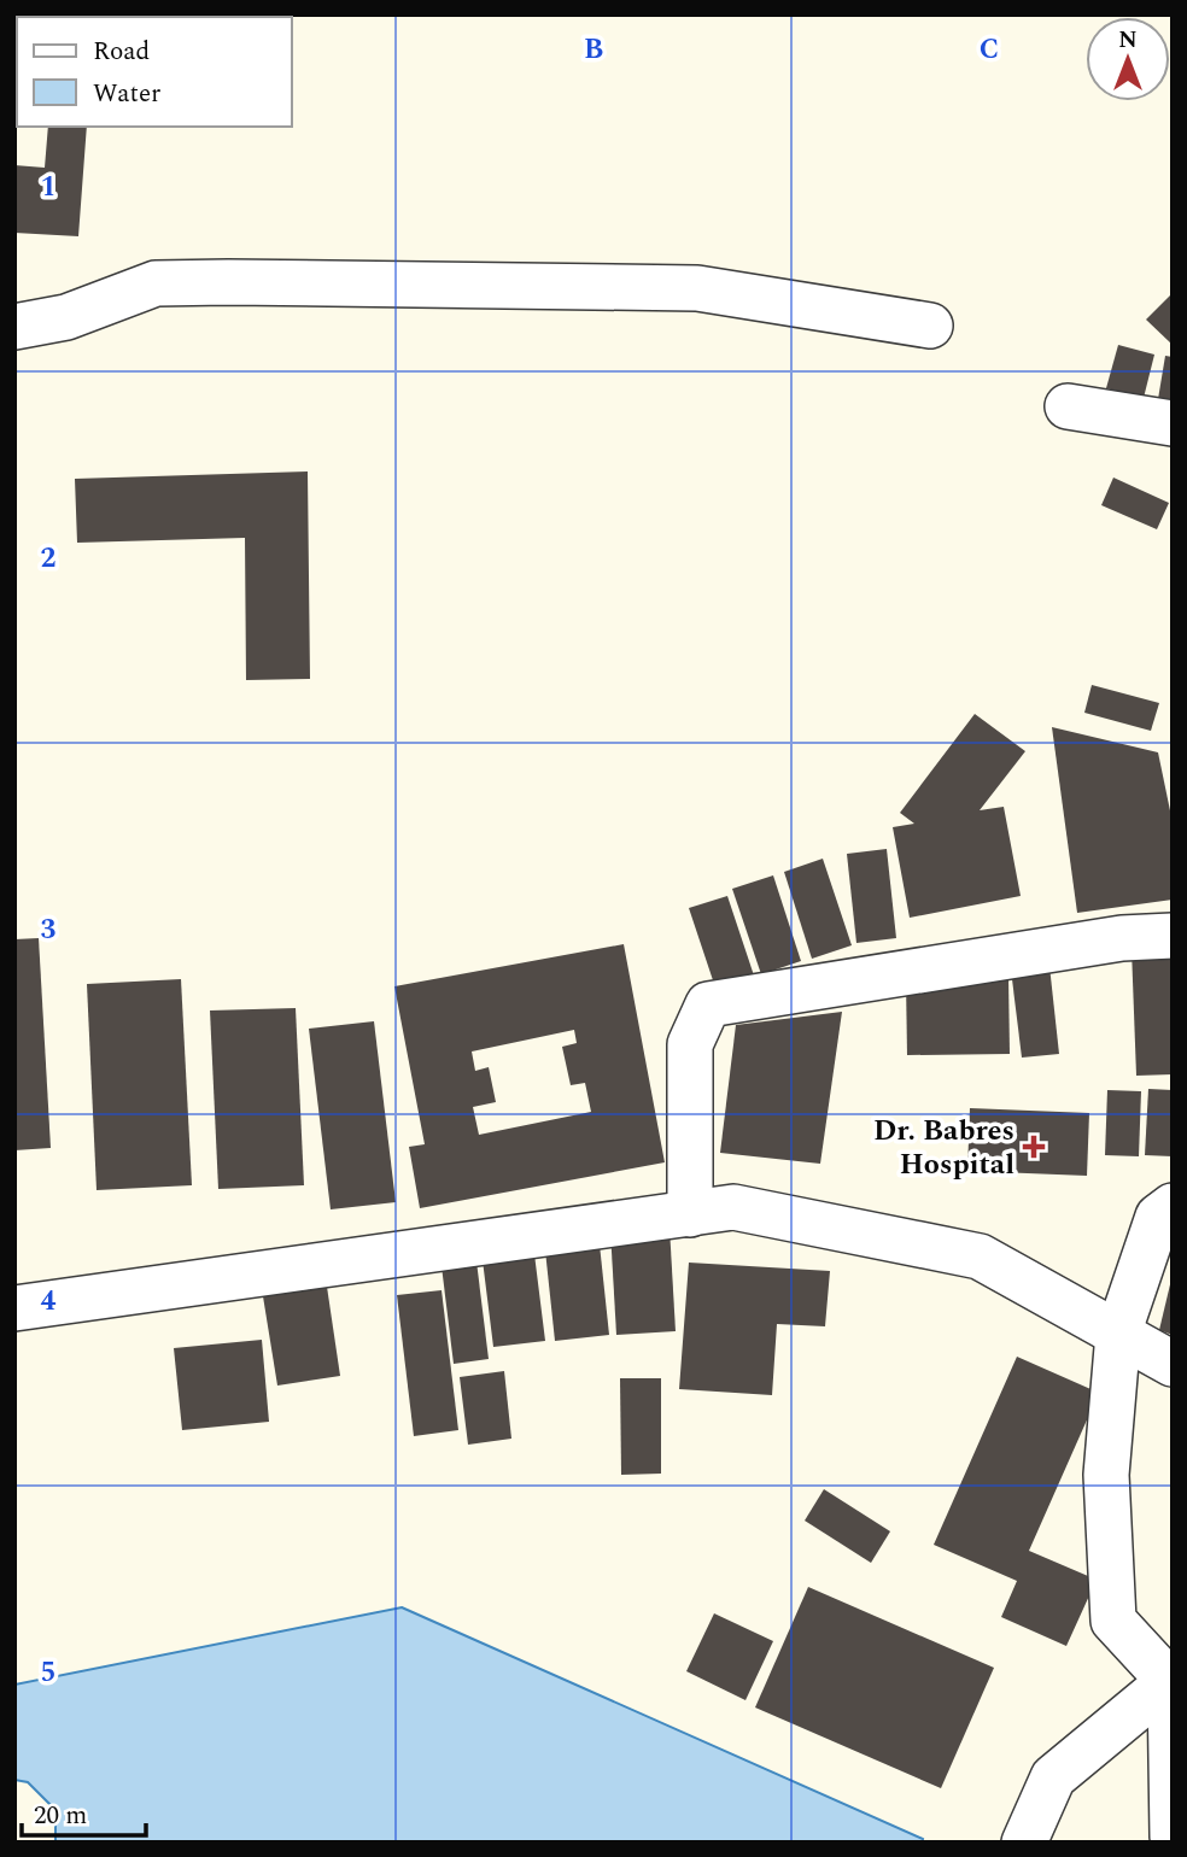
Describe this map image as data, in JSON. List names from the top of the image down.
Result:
{
  "places": {
    "health": ["Dr. Babres Hospital"]
  },
  "legend": ["Road", "Water"],
  "scale_bar": "20 m",
  "north": "top",
  "grid": {
    "columns": ["B", "C"],
    "rows": [
      "1",
      "2",
      "3",
      "4",
      "5"
    ]
  }
}
